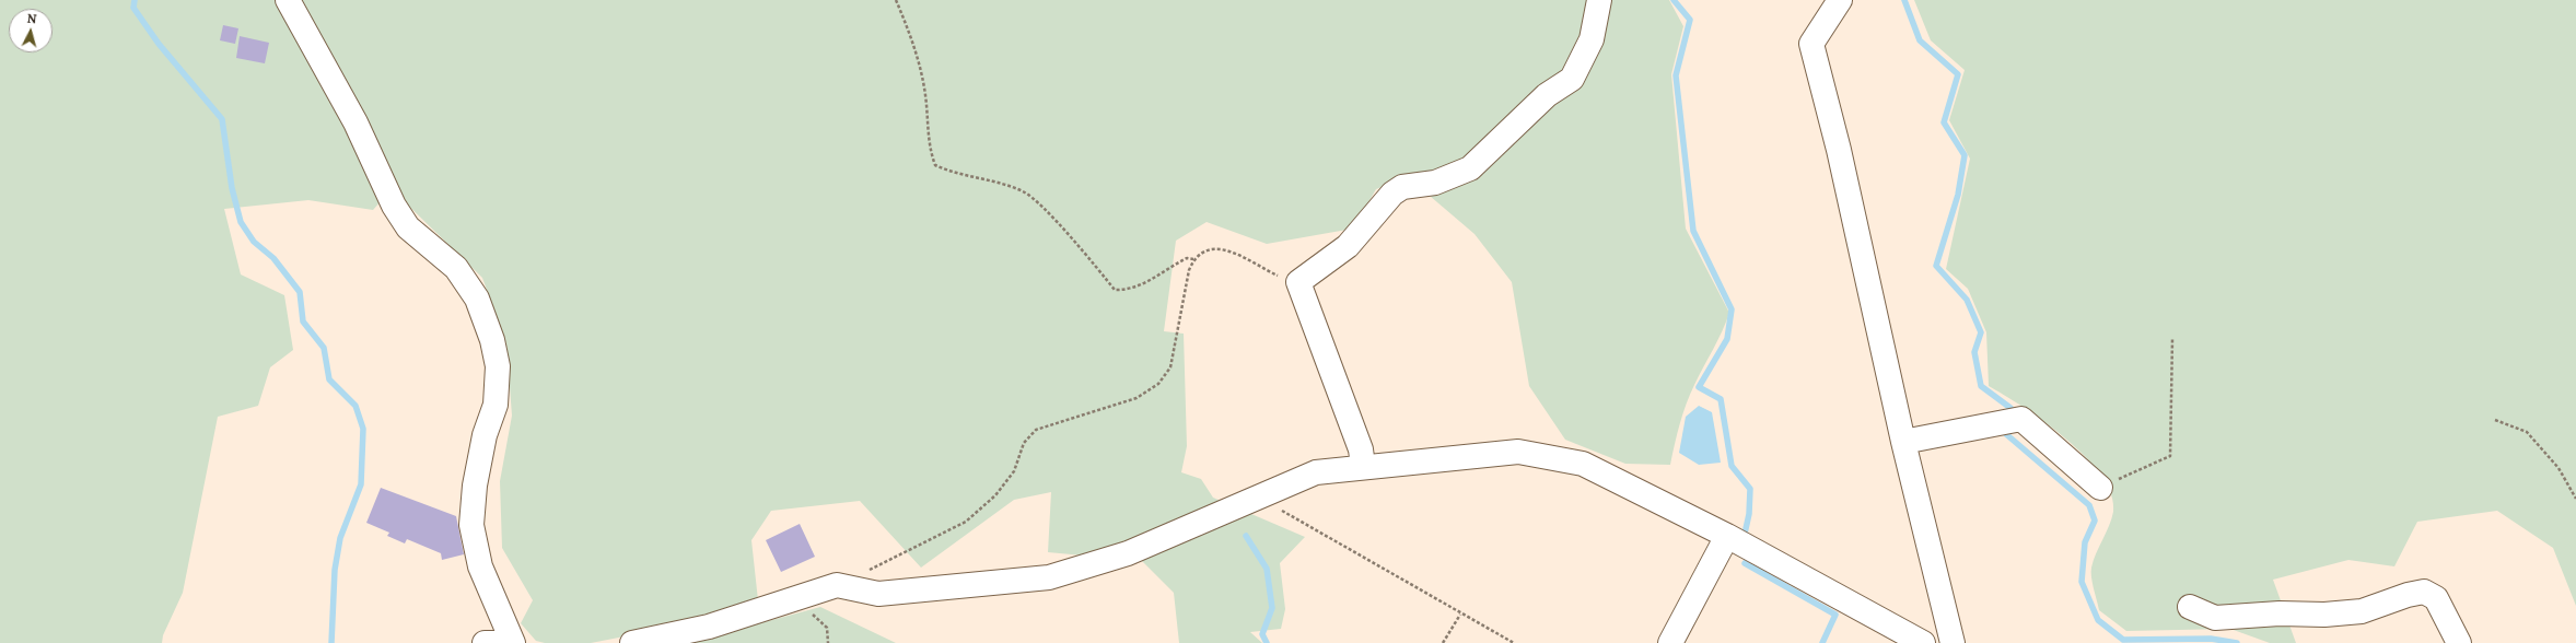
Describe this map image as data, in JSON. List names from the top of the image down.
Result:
{
  "north": "top"
}
